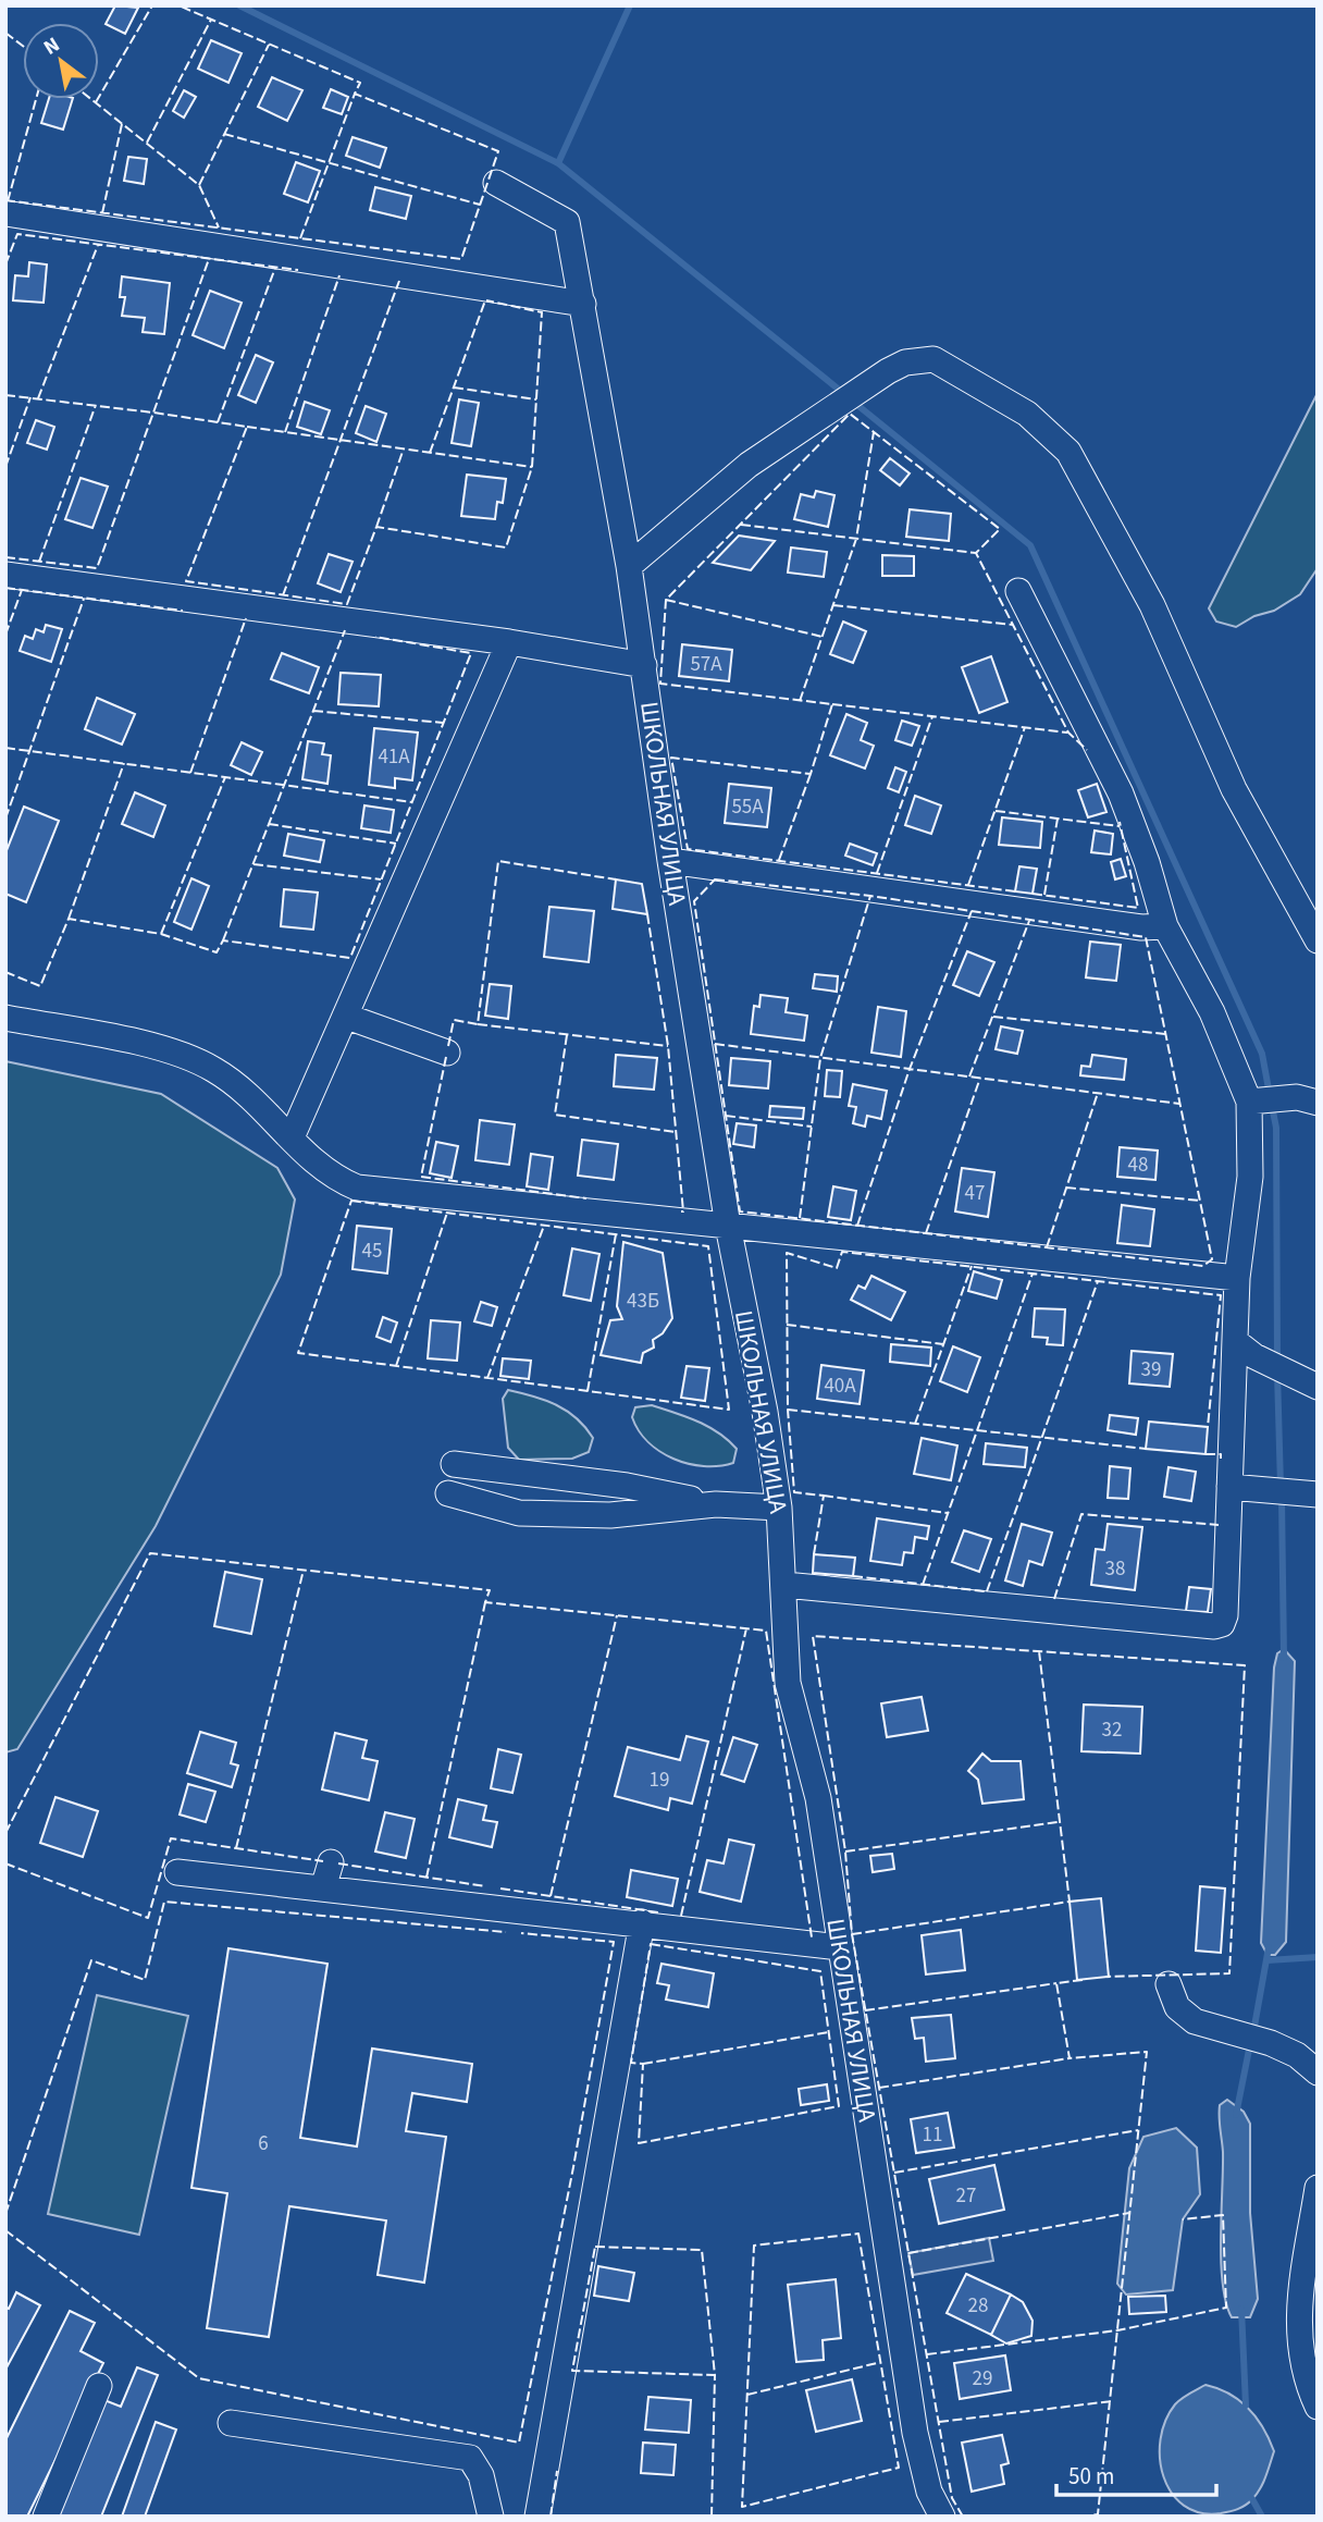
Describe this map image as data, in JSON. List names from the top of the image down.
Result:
{
  "streets": {
    "street": ["ШКОЛЬНАЯ УЛИЦА"]
  },
  "house_numbers": [
    "57А",
    "41А",
    "55А",
    "48",
    "47",
    "45",
    "43Б",
    "39",
    "40А",
    "38",
    "32",
    "19",
    "11",
    "6",
    "27",
    "28",
    "29"
  ],
  "scale_bar": "50 m",
  "north": "top left"
}
